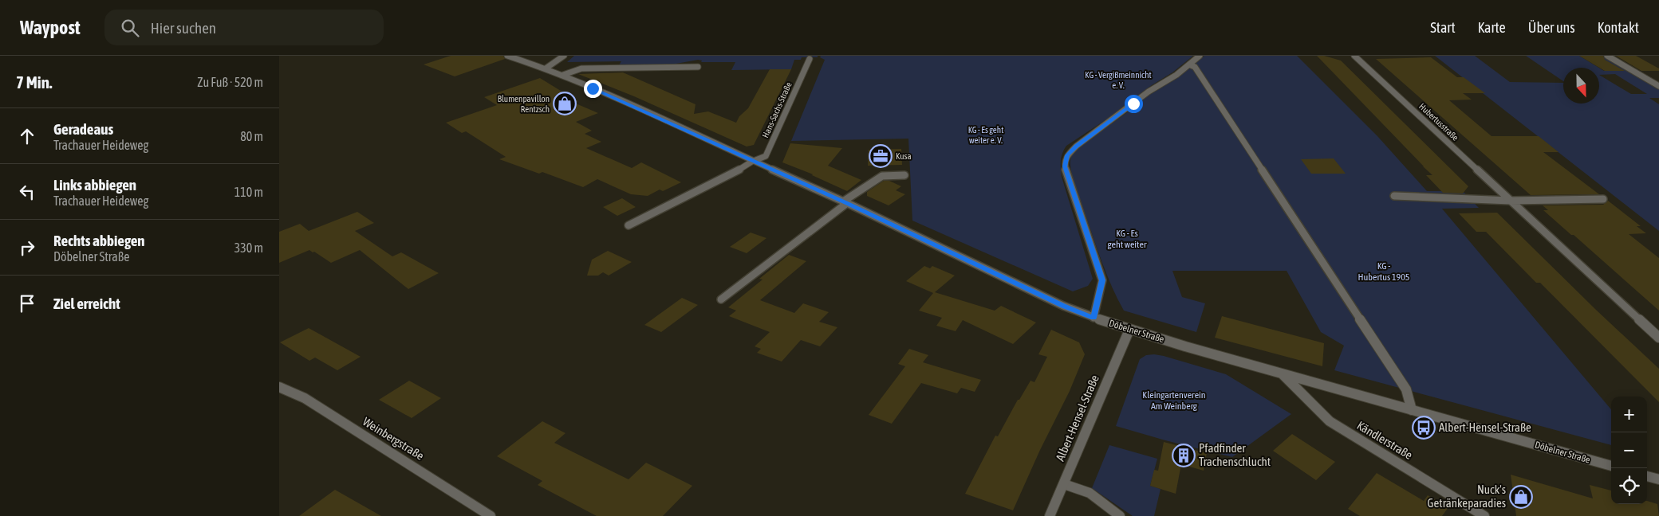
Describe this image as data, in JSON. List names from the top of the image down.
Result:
{
  "streets": {
    "street": [
      "Hans-Sachs-Straße",
      "Hubertusstraße",
      "Döbelner Straße",
      "Albert-Hensel-Straße",
      "Weinbergstraße",
      "Kändlerstraße"
    ]
  },
  "crossings": [
    ["Hans-Sachs-Straße", "Döbelner Straße"],
    ["Döbelner Straße", "Albert-Hensel-Straße"],
    ["Döbelner Straße", "Kändlerstraße"]
  ],
  "parks": [
    "KG - Vergißmeinnicht e. V.",
    "KG - Es geht weiter e. V.",
    "KG - Es geht weiter",
    "KG - Hubertus 1905",
    "Kleingartenverein Am Weinberg"
  ],
  "places": {
    "shop": ["Blumenpavillon Rentzsch", "Nuck's Getränkeparadies"],
    "office": ["Kusa"],
    "bus stop": ["Albert-Hensel-Straße"],
    "building": ["Pfadfinder Trachenschlucht"]
  },
  "north": "bottom",
  "page": {
    "header": "Waypost",
    "search": "Hier suchen",
    "nav": [
      "Start",
      "Karte",
      "Über uns",
      "Kontakt"
    ],
    "heading": ["7 Min.", "Zu Fuß · 520 m"],
    "list": [
      ["Geradeaus", "Trachauer Heideweg", "80 m"],
      ["Links abbiegen", "Trachauer Heideweg", "110 m"],
      ["Rechts abbiegen", "Döbelner Straße", "330 m"],
      "Ziel erreicht"
    ],
    "map_buttons": ["+", "−"]
  }
}
